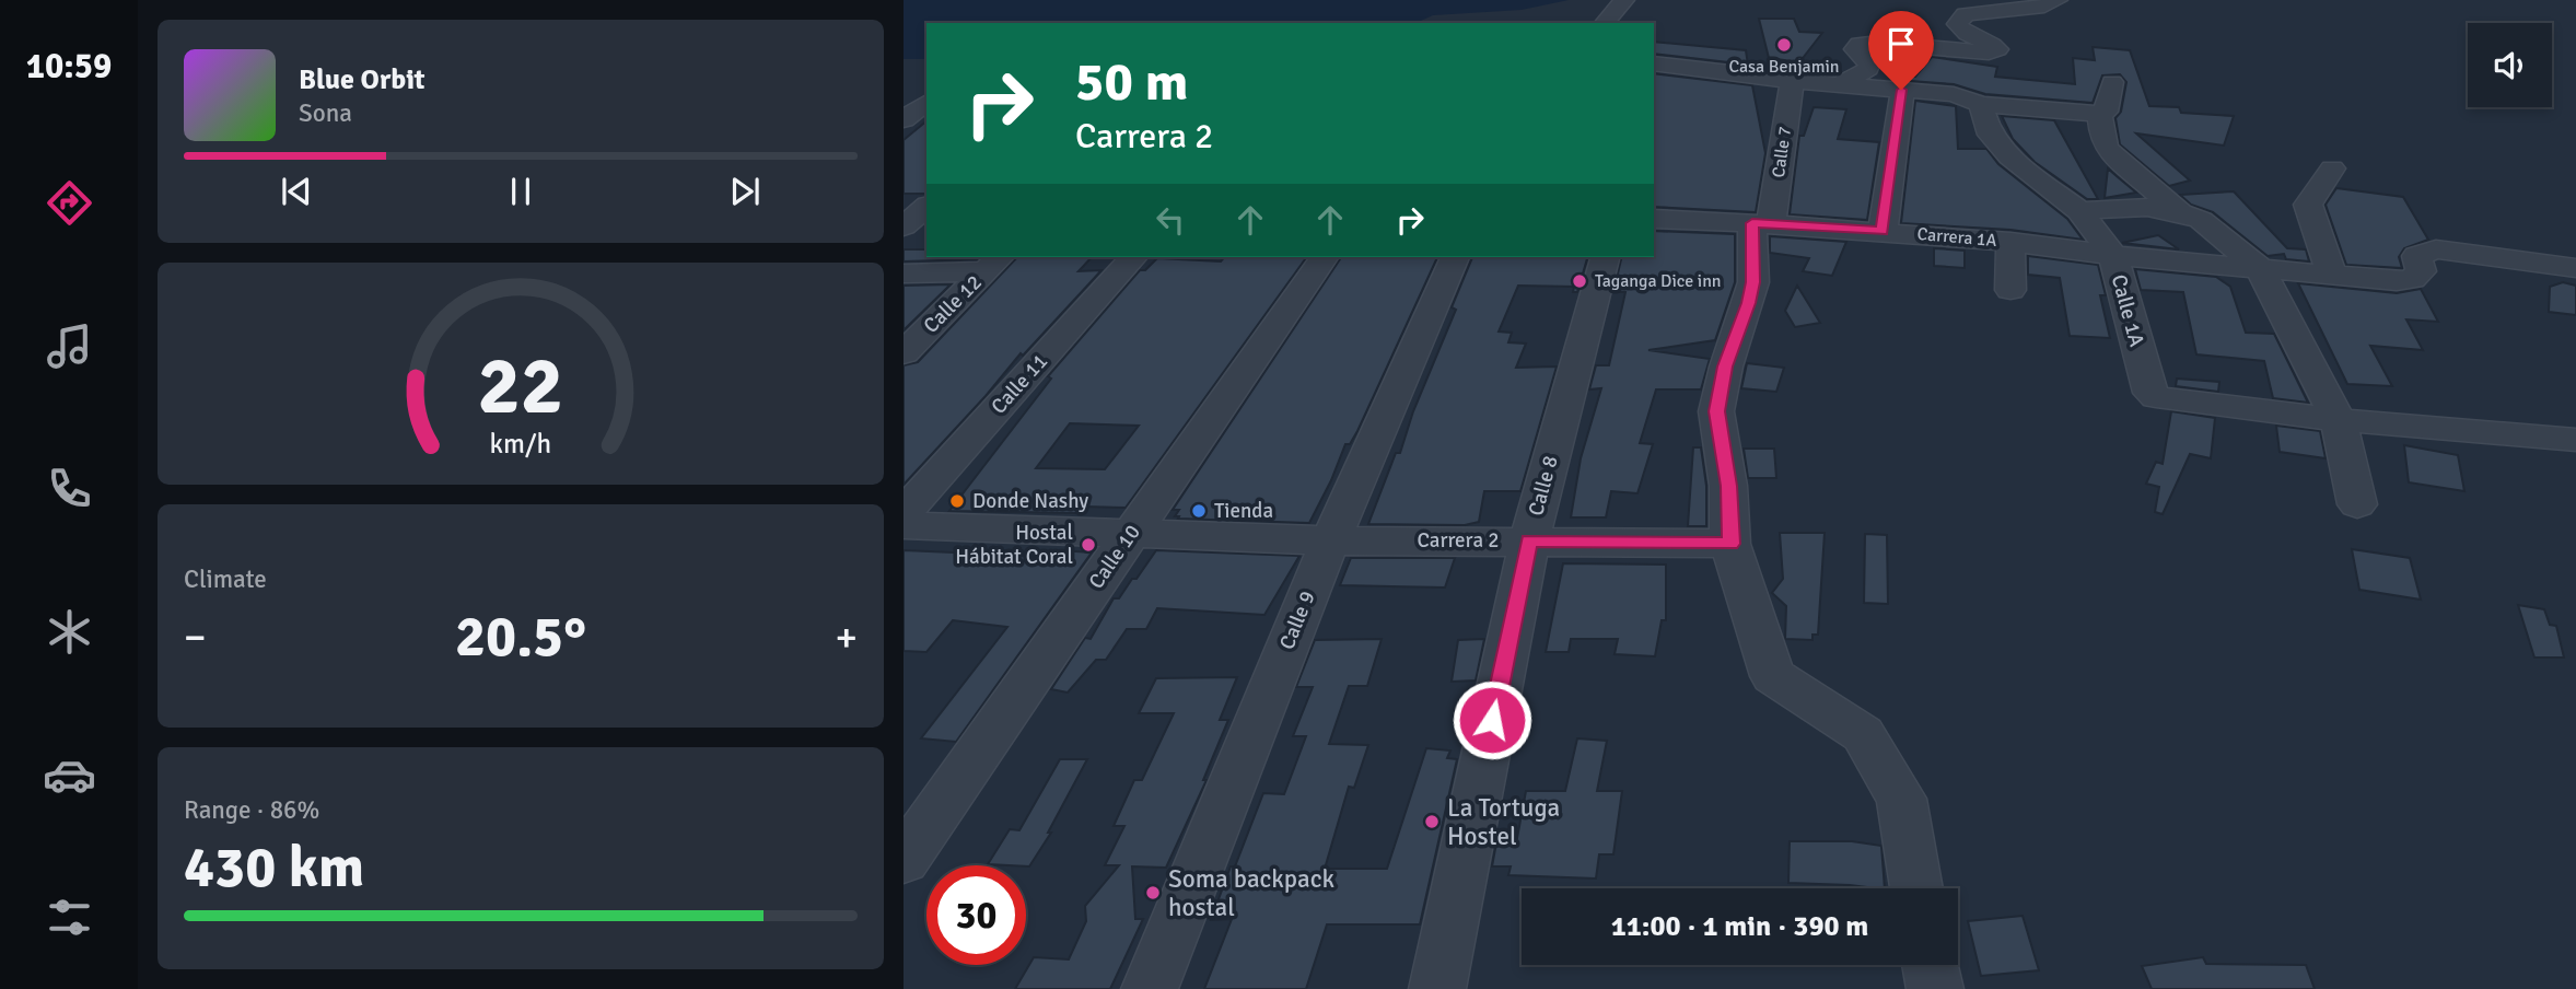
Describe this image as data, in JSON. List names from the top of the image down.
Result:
{
  "streets": {
    "street": [
      "Calle 7",
      "Carrera 1A",
      "Calle 12",
      "Calle 1A",
      "Calle 11",
      "Calle 8",
      "Carrera 2",
      "Calle 10",
      "Calle 9"
    ]
  },
  "crossings": [
    ["Calle 7", "Carrera 1A"],
    ["Carrera 1A", "Calle 1A"],
    ["Calle 8", "Carrera 2"],
    ["Carrera 2", "Calle 10"],
    ["Carrera 2", "Calle 9"]
  ],
  "places": [
    "Casa Benjamin",
    "Taganga Dice inn",
    "Donde Nashy",
    "Tienda",
    "Hostal Hábitat Coral",
    "La Tortuga Hostel",
    "Soma backpack hostal"
  ],
  "page": {
    "tabs": "10:59",
    "turn": ["50 m", "Carrera 2"],
    "song": ["Blue Orbit", "Sona"],
    "tile": [
      "Climate",
      ["Range · 86%", "430 km"]
    ],
    "heat": ["−", "20.5°", "+"],
    "limit": "30",
    "trip": "11:00 · 1 min · 390 m",
    "gauge": ["22", "km/h"]
  }
}
